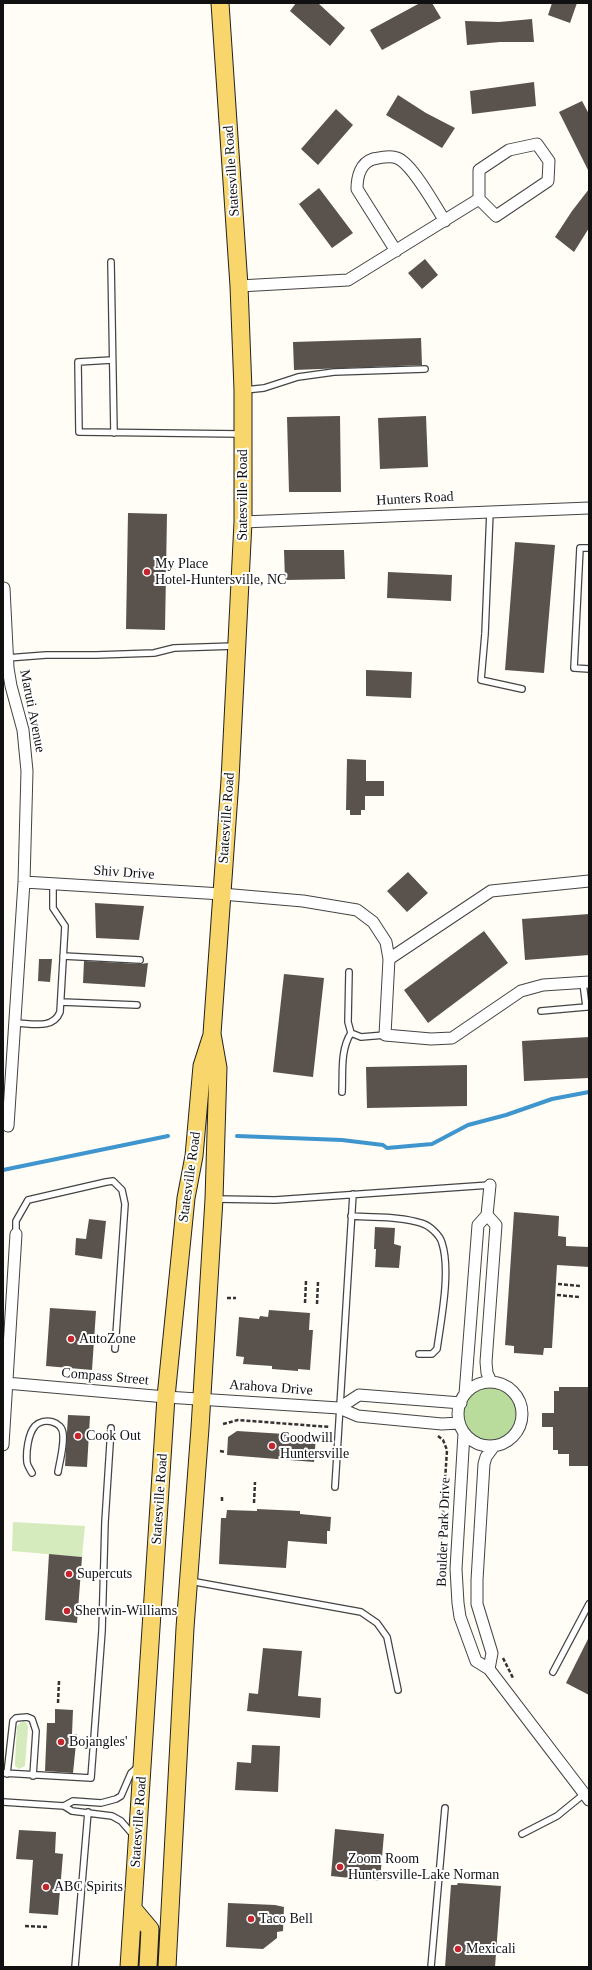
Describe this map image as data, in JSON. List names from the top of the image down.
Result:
{
  "streets": {
    "main road": ["Statesville Road"],
    "street": [
      "Hunters Road",
      "Maruti Avenue",
      "Shiv Drive",
      "Compass Street",
      "Arahova Drive",
      "Boulder Park Drive"
    ]
  },
  "crossings": [
    ["Statesville Road", "Hunters Road"],
    ["Statesville Road", "Shiv Drive"],
    ["Statesville Road", "Compass Street"],
    ["Statesville Road", "Arahova Drive"],
    ["Maruti Avenue", "Shiv Drive"],
    ["Compass Street", "Arahova Drive"],
    ["Arahova Drive", "Boulder Park Drive"]
  ],
  "places": [
    "My Place Hotel-Huntersville, NC",
    "AutoZone",
    "Cook Out",
    "Goodwill Huntersville",
    "Supercuts",
    "Sherwin-Williams",
    "Bojangles'",
    "Zoom Room Huntersville-Lake Norman",
    "ABC Spirits",
    "Taco Bell",
    "Mexicali"
  ]
}
